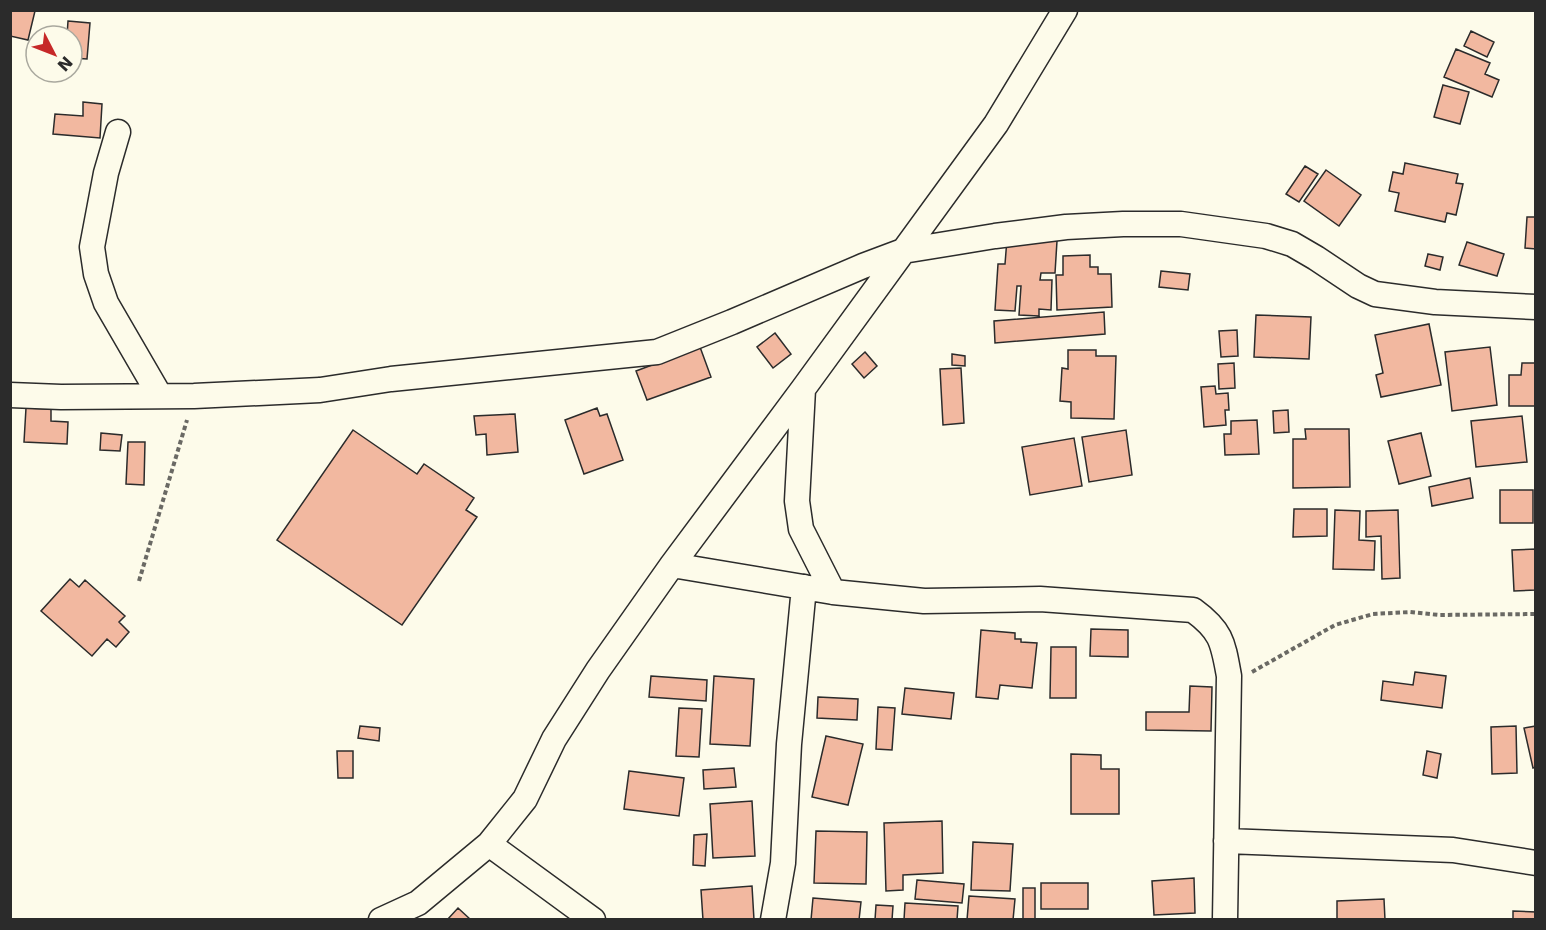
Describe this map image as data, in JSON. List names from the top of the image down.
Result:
{
  "north": "bottom right"
}
